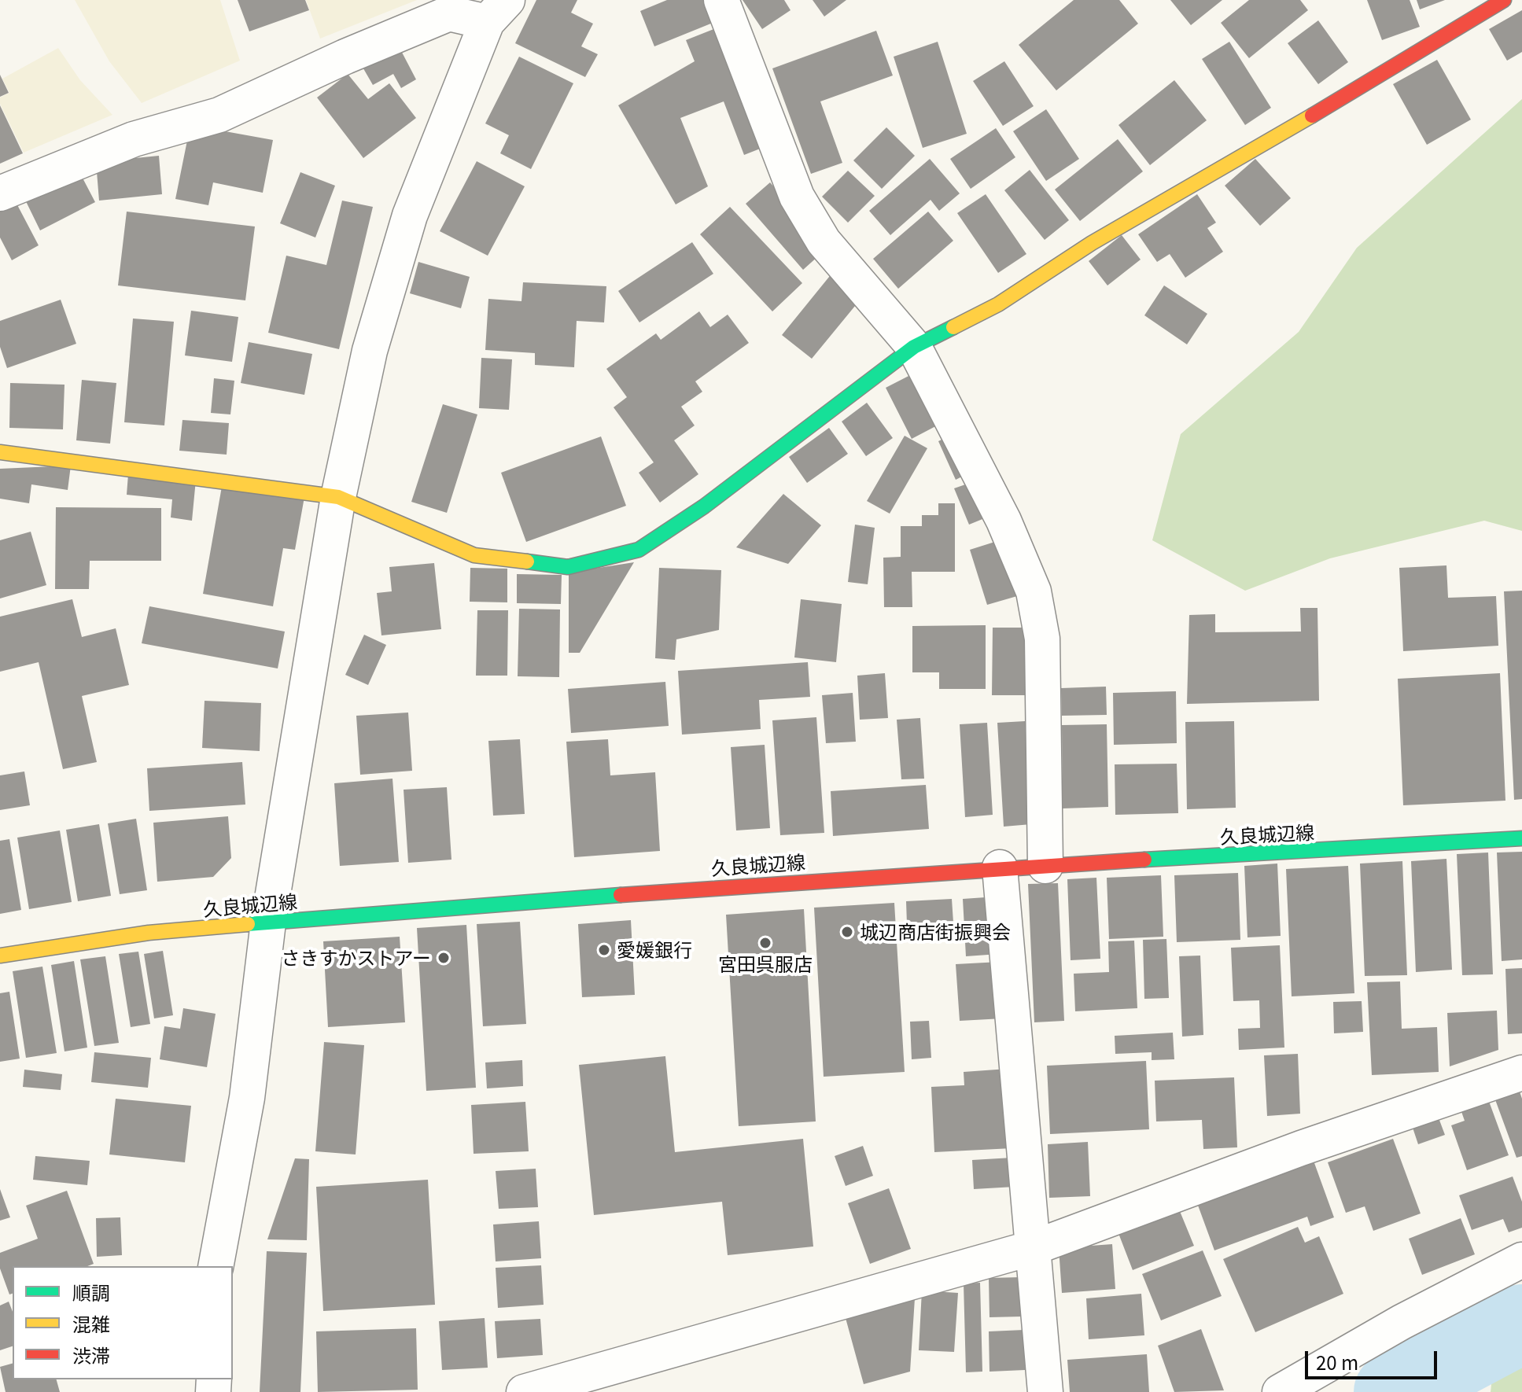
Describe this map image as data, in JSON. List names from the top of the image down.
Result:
{
  "streets": {
    "street": ["久良城辺線"]
  },
  "places": [
    "城辺商店街振興会",
    "宮田呉服店",
    "愛媛銀行",
    "さきすかストアー"
  ],
  "legend": ["順調", "混雑", "渋滞"],
  "scale_bar": "20 m"
}
